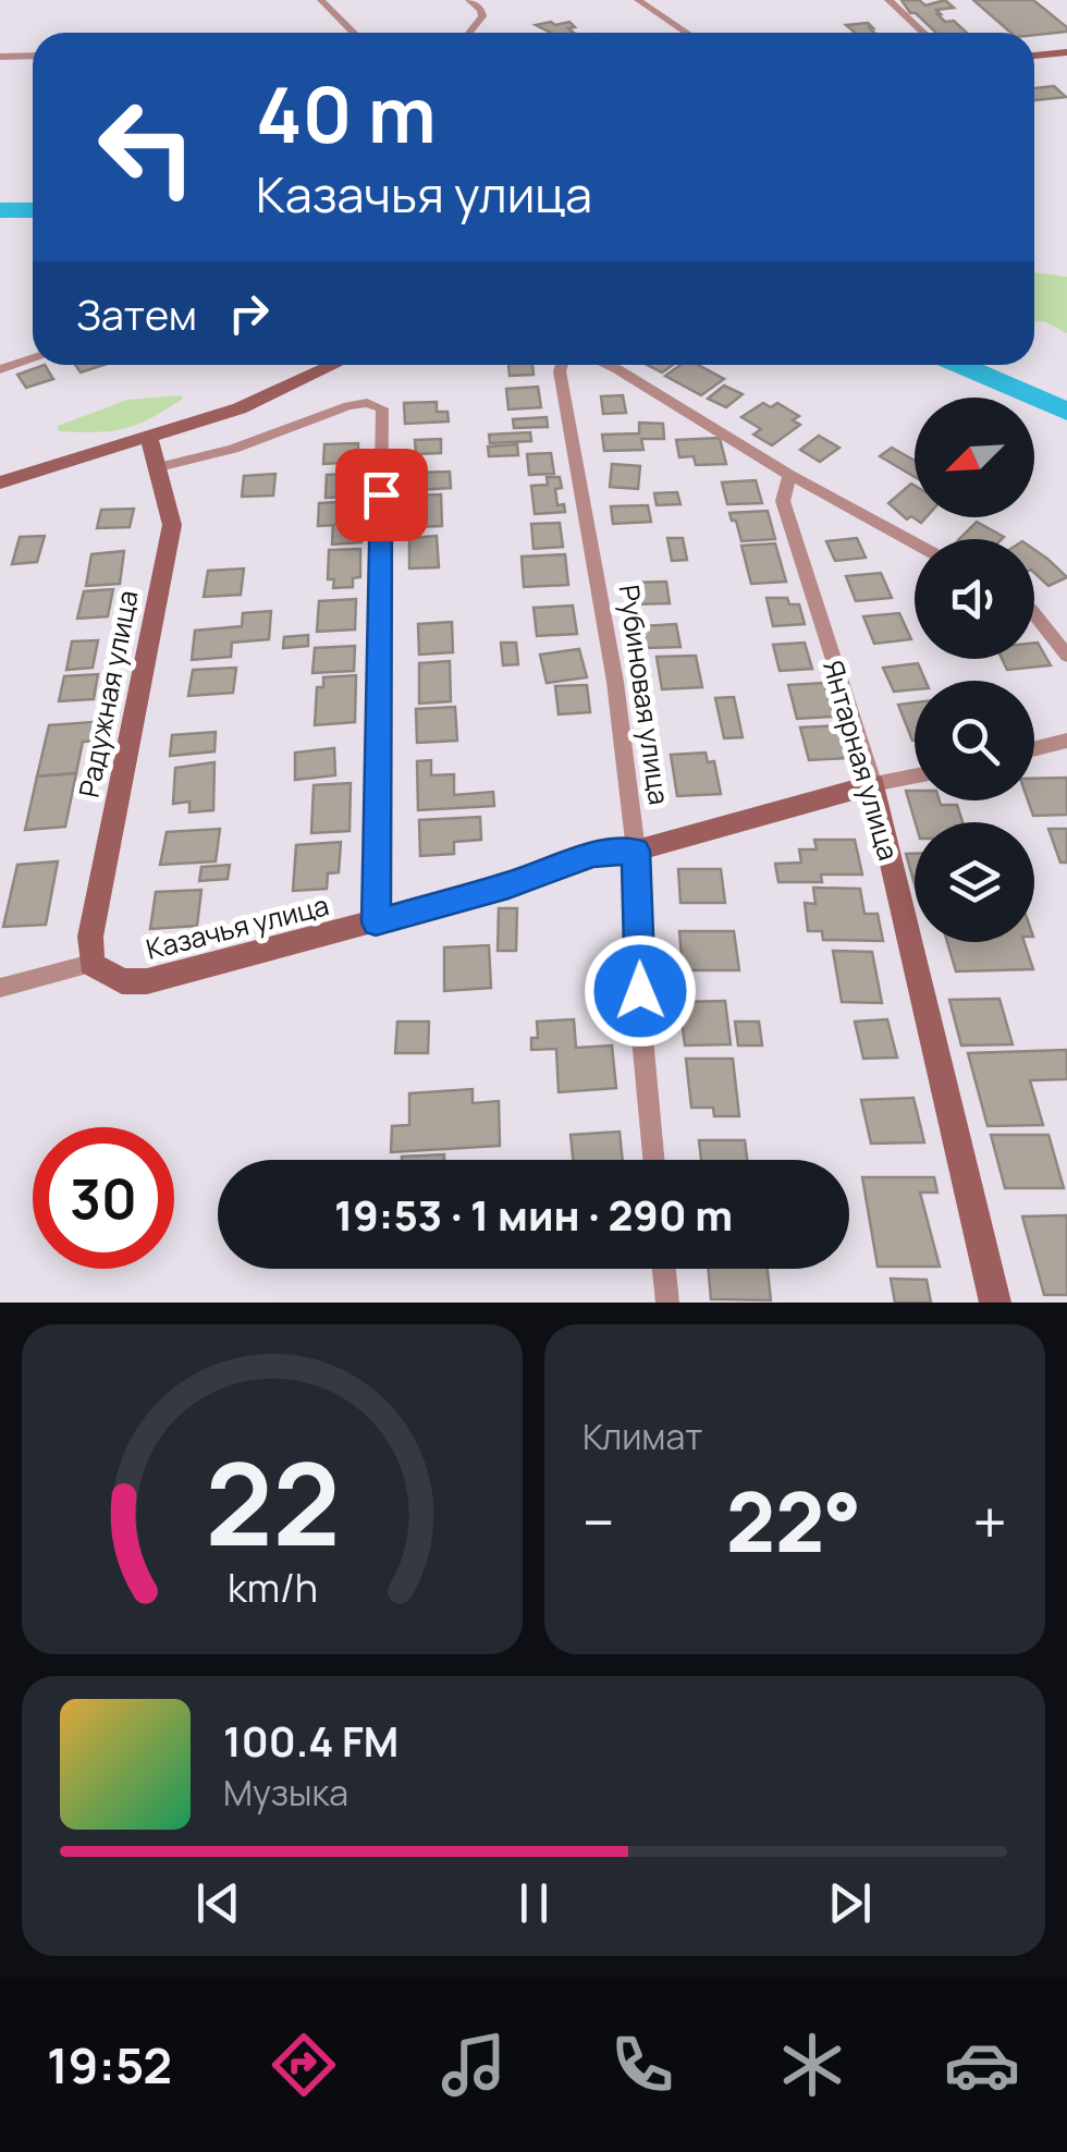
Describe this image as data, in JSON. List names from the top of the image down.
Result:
{
  "streets": {
    "main road": ["Радужная улица", "Янтарная улица", "Казачья улица"],
    "street": ["Рубиновая улица"]
  },
  "crossings": [
    ["Радужная улица", "Казачья улица"],
    ["Рубиновая улица", "Казачья улица"],
    ["Янтарная улица", "Казачья улица"]
  ],
  "north": "bottom left",
  "page": {
    "turn": ["40 m", "Казачья улица"],
    "then": "Затем",
    "limit": "30",
    "trip": "19:53 · 1 мин · 290 m",
    "tile": "Климат",
    "heat": ["−", "22°", "+"],
    "song": ["100.4 FM", "Музыка"],
    "tabs": "19:52",
    "gauge": ["22", "km/h"]
  }
}
